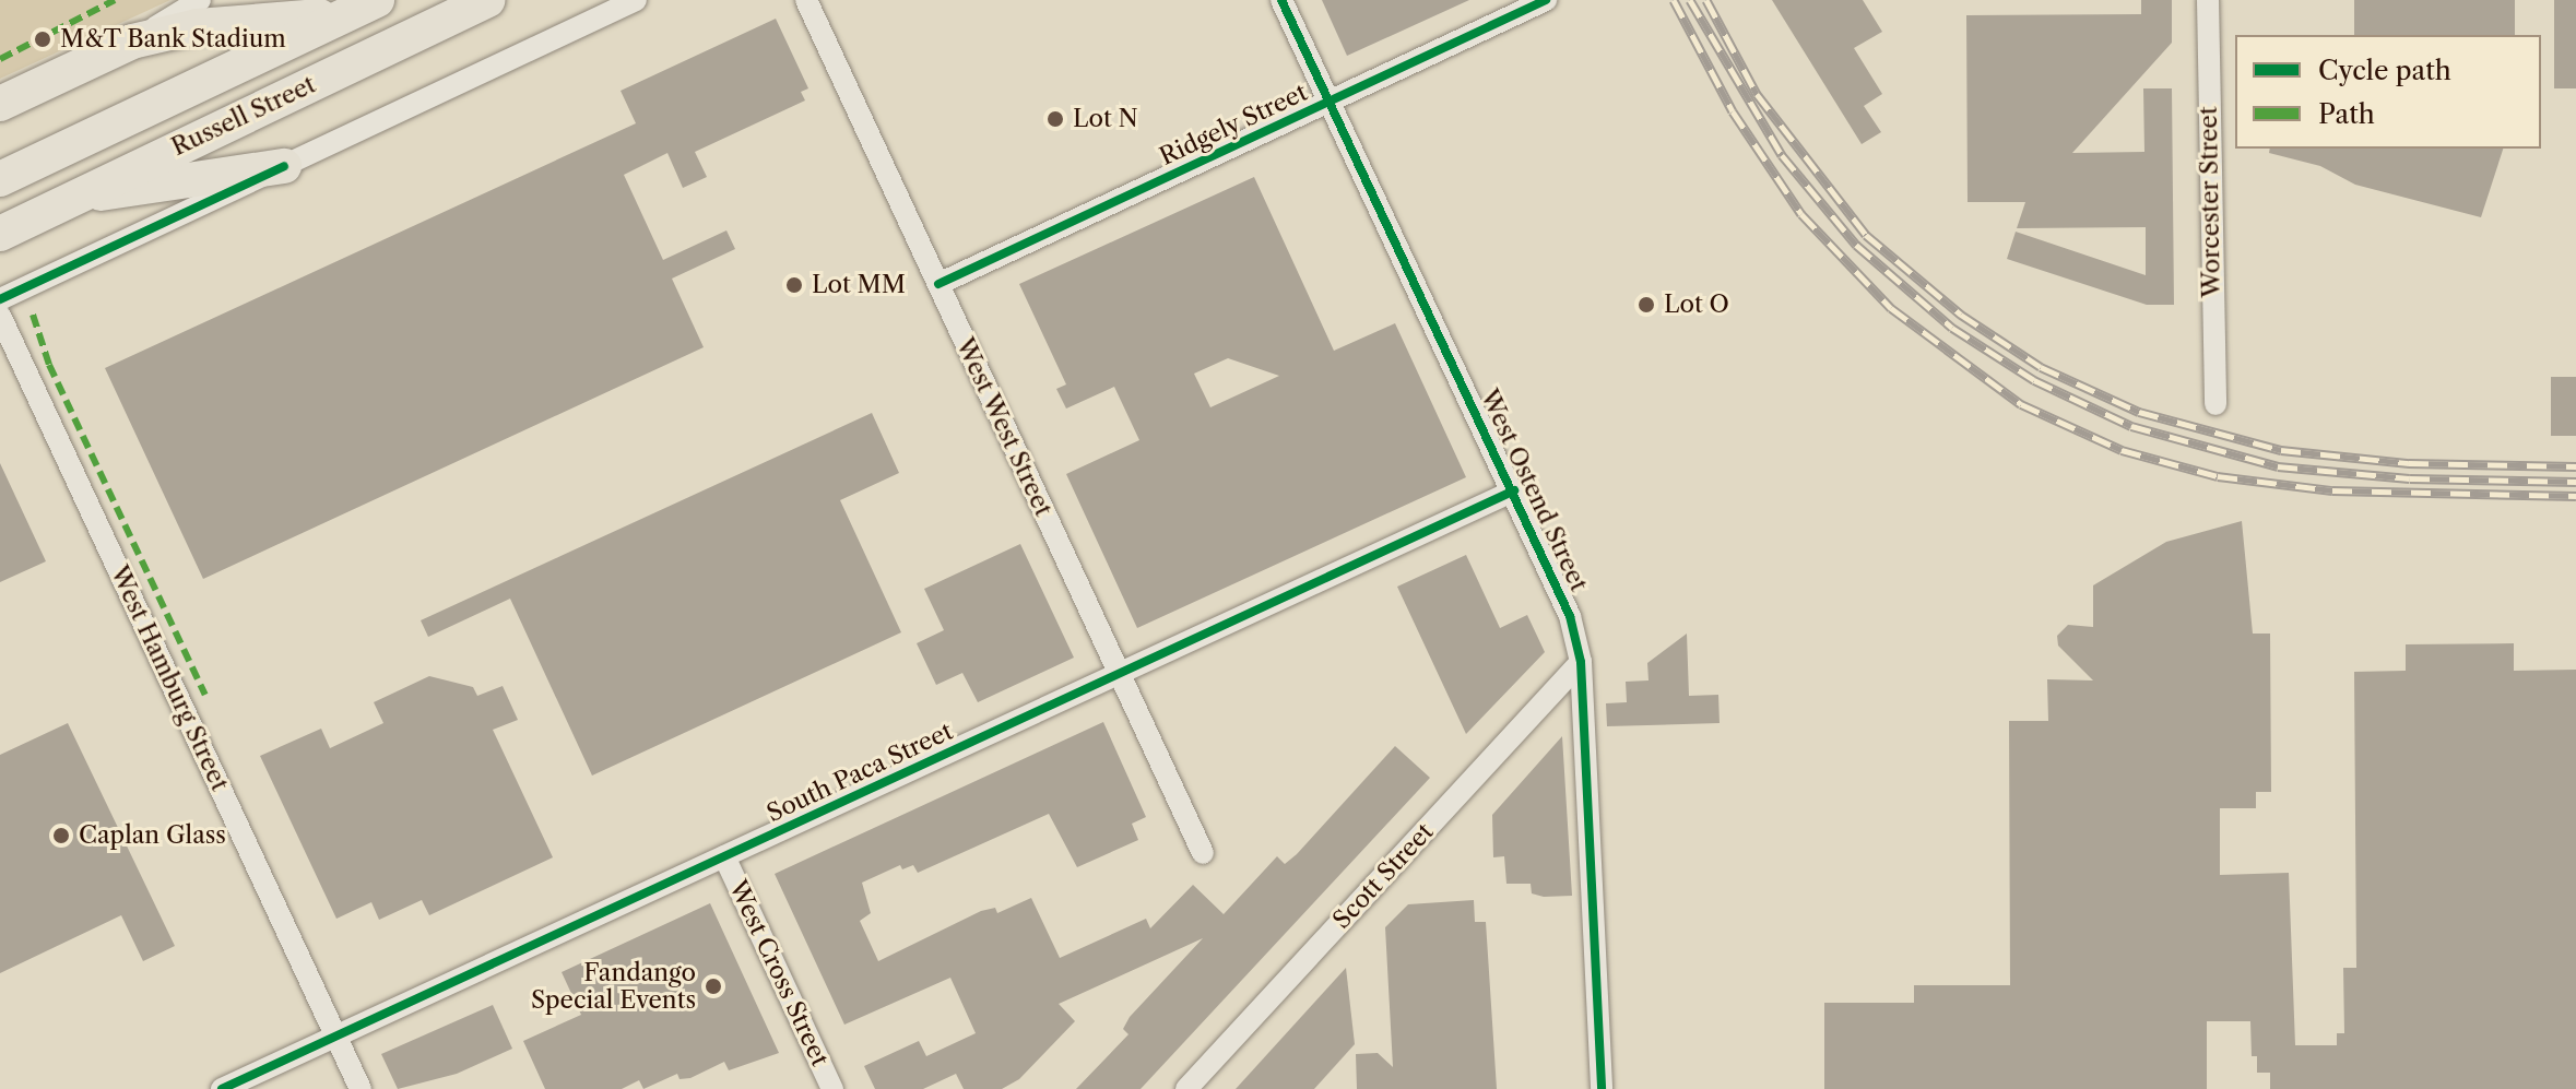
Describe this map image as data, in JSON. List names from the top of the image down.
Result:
{
  "streets": {
    "main road": ["Russell Street"],
    "street": [
      "Ridgely Street",
      "Worcester Street",
      "West West Street",
      "West Ostend Street",
      "West Hamburg Street",
      "South Paca Street",
      "Scott Street",
      "West Cross Street"
    ]
  },
  "crossings": [
    ["Ridgely Street", "West West Street"],
    ["Ridgely Street", "West Ostend Street"],
    ["West West Street", "South Paca Street"],
    ["West Ostend Street", "South Paca Street"],
    ["West Ostend Street", "Scott Street"],
    ["West Hamburg Street", "South Paca Street"],
    ["South Paca Street", "West Cross Street"]
  ],
  "places": [
    "M&T Bank Stadium",
    "Lot N",
    "Lot MM",
    "Lot O",
    "Caplan Glass",
    "Fandango Special Events"
  ],
  "legend": ["Cycle path", "Path"]
}
